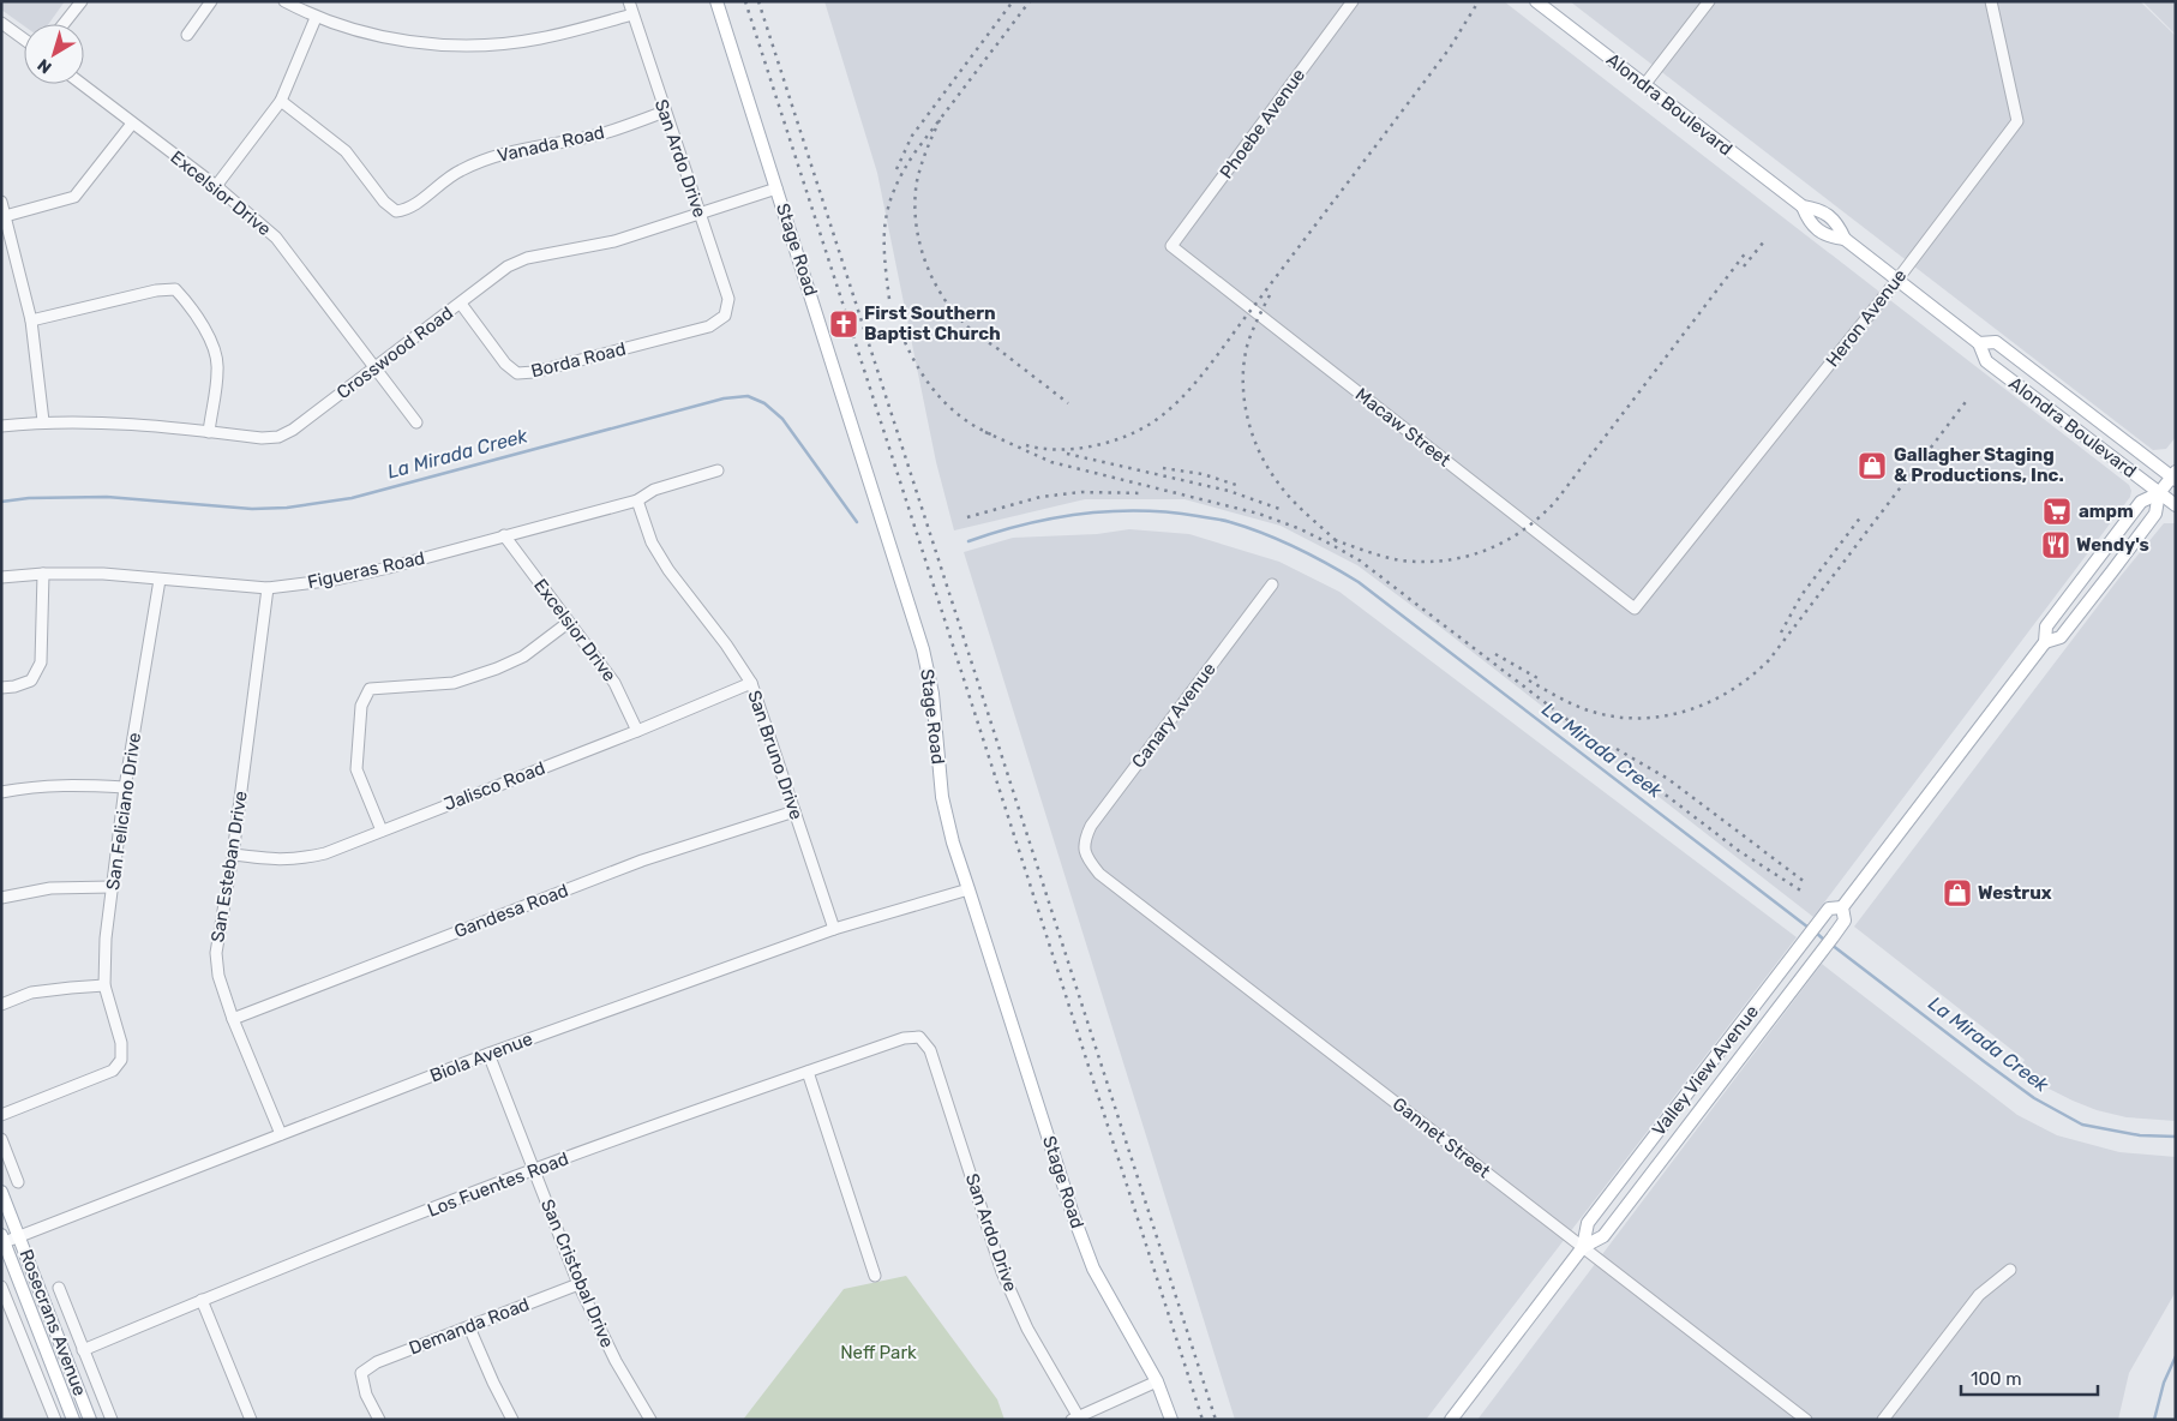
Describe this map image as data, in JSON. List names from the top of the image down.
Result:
{
  "streets": {
    "main road": [
      "Alondra Boulevard",
      "Stage Road",
      "Valley View Avenue",
      "Rosecrans Avenue"
    ],
    "street": [
      "Phoebe Avenue",
      "Vanada Road",
      "San Ardo Drive",
      "Excelsior Drive",
      "Heron Avenue",
      "Crosswood Road",
      "Borda Road",
      "Macaw Street",
      "Figueras Road",
      "Canary Avenue",
      "San Bruno Drive",
      "Jalisco Road",
      "San Feliciano Drive",
      "San Esteban Drive",
      "Gandesa Road",
      "Biola Avenue",
      "Gannet Street",
      "Los Fuentes Road",
      "San Cristobal Drive",
      "Demanda Road"
    ]
  },
  "crossings": [
    ["Alondra Boulevard", "Heron Avenue"],
    ["Alondra Boulevard", "Valley View Avenue"],
    ["Phoebe Avenue", "Macaw Street"],
    ["Vanada Road", "San Ardo Drive"],
    ["San Ardo Drive", "Crosswood Road"],
    ["San Ardo Drive", "Borda Road"],
    ["San Ardo Drive", "Los Fuentes Road"],
    ["Excelsior Drive", "Crosswood Road"],
    ["Excelsior Drive", "Figueras Road"],
    ["Excelsior Drive", "Jalisco Road"],
    ["Stage Road", "Crosswood Road"],
    ["Stage Road", "Biola Avenue"],
    ["Heron Avenue", "Macaw Street"],
    ["Crosswood Road", "Borda Road"],
    ["Figueras Road", "San Bruno Drive"],
    ["Figueras Road", "San Feliciano Drive"],
    ["Figueras Road", "San Esteban Drive"],
    ["Canary Avenue", "Gannet Street"],
    ["San Bruno Drive", "Jalisco Road"],
    ["San Bruno Drive", "Gandesa Road"],
    ["San Bruno Drive", "Biola Avenue"],
    ["Jalisco Road", "San Esteban Drive"],
    ["San Esteban Drive", "Gandesa Road"],
    ["San Esteban Drive", "Biola Avenue"],
    ["Biola Avenue", "San Cristobal Drive"],
    ["Biola Avenue", "Rosecrans Avenue"],
    ["Valley View Avenue", "Gannet Street"],
    ["Los Fuentes Road", "San Cristobal Drive"],
    ["Los Fuentes Road", "Rosecrans Avenue"],
    ["San Cristobal Drive", "Demanda Road"]
  ],
  "water": ["La Mirada Creek"],
  "parks": ["Neff Park"],
  "places": {
    "church": ["First Southern Baptist Church"],
    "shop": ["Gallagher Staging & Productions, Inc.", "Westrux"],
    "supermarket": ["ampm"],
    "restaurant": ["Wendy's"]
  },
  "scale_bar": "100 m",
  "north": "bottom left"
}
